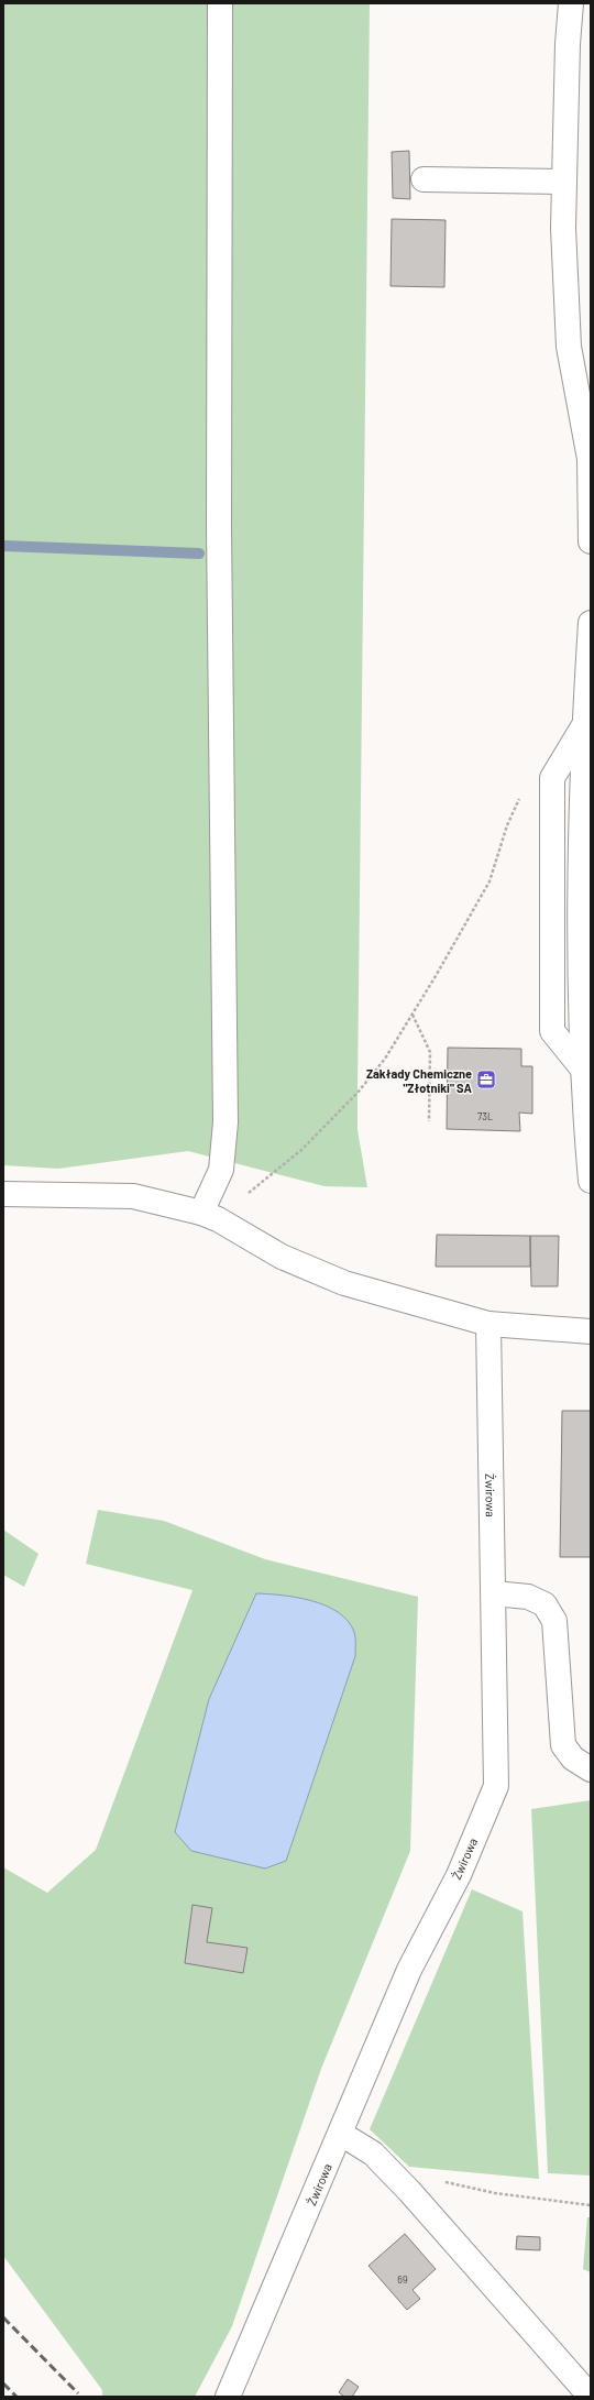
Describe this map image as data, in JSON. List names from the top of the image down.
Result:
{
  "streets": {
    "street": ["Żwirowa"]
  },
  "places": {
    "office": ["Zakłady Chemiczne \"Złotniki\" SA"]
  },
  "house_numbers": ["73L", "69"]
}
